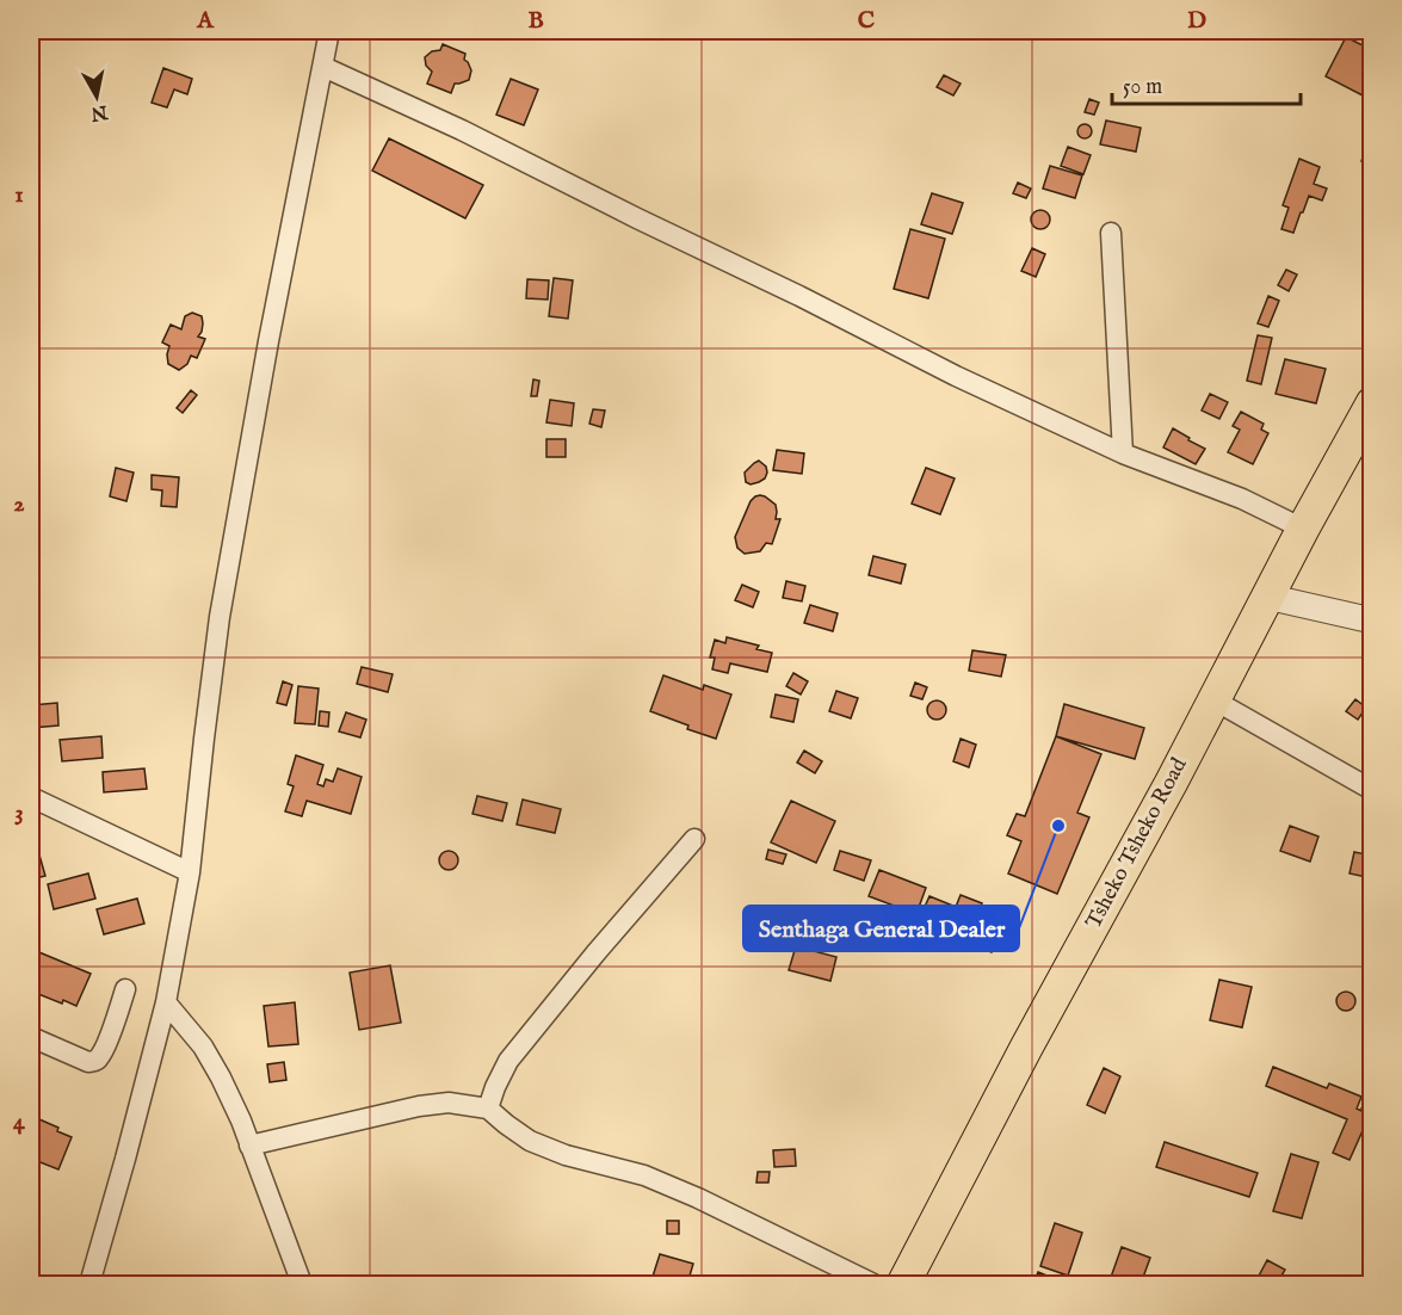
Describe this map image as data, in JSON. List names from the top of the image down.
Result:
{
  "streets": {
    "highway": ["Tsheko Tsheko Road"]
  },
  "places": ["Senthaga General Dealer"],
  "scale_bar": "50 m",
  "north": "bottom",
  "grid": {
    "columns": [
      "A",
      "B",
      "C",
      "D"
    ],
    "rows": [
      "1",
      "2",
      "3",
      "4"
    ]
  }
}
